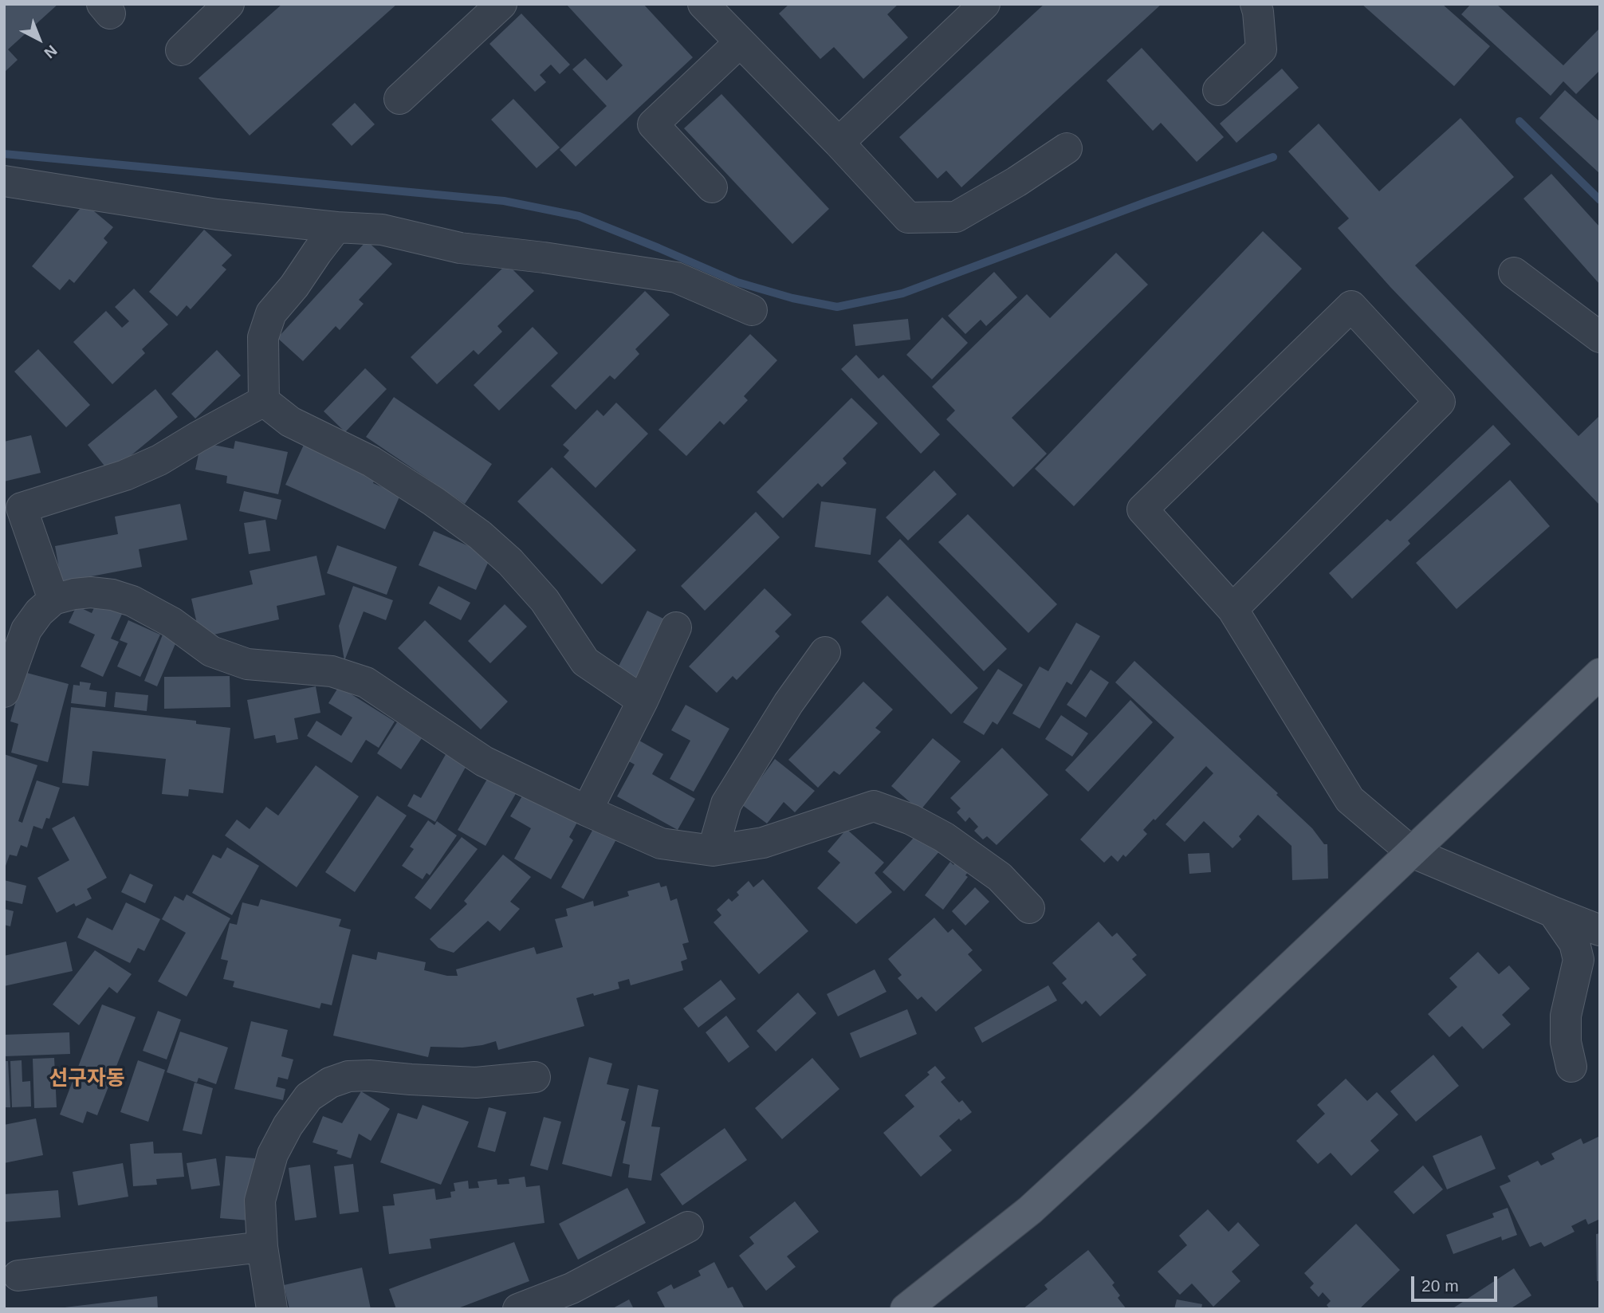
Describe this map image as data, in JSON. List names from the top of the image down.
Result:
{
  "districts": ["선구자동"],
  "scale_bar": "20 m",
  "north": "bottom right"
}
